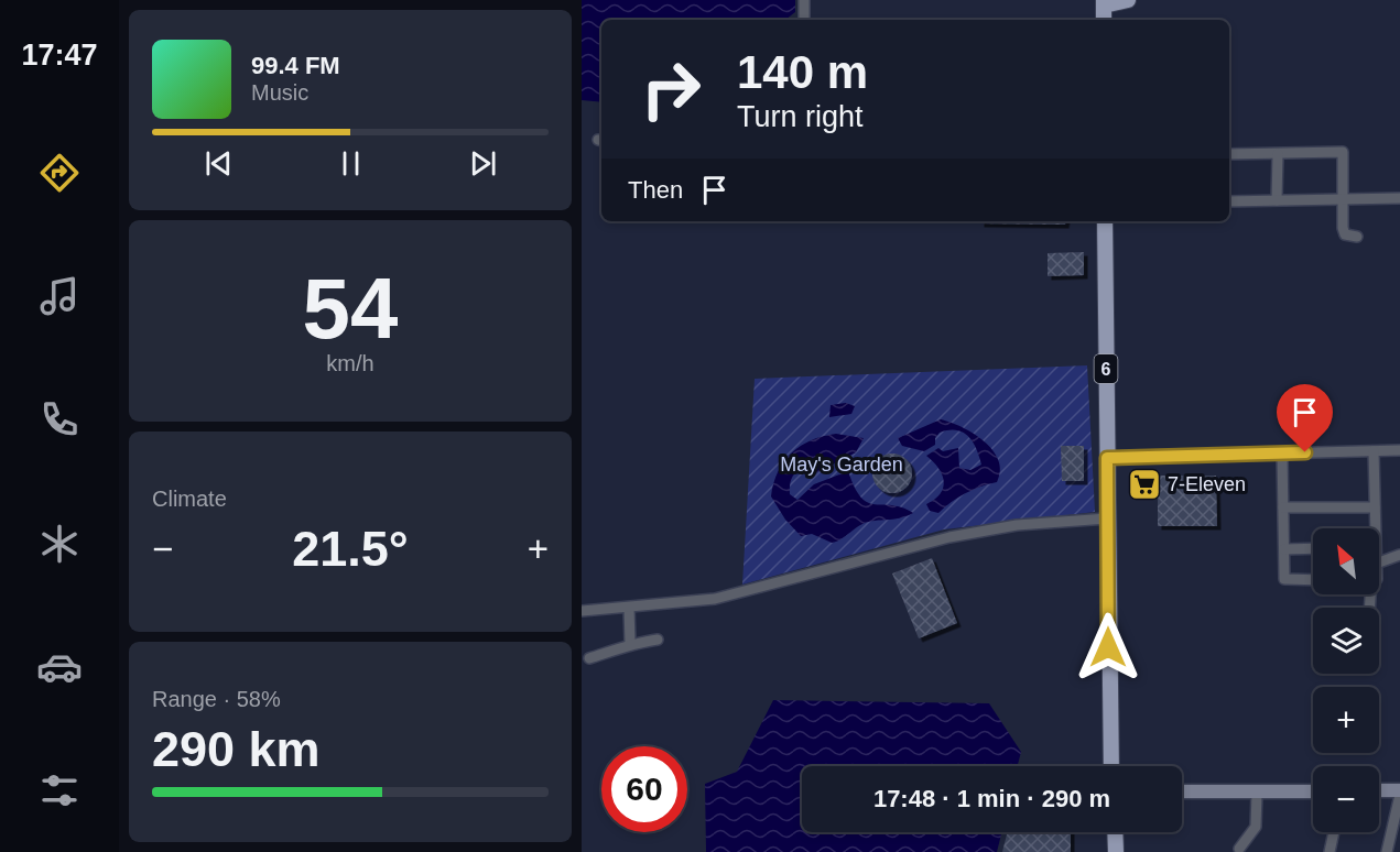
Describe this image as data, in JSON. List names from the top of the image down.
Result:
{
  "streets": {
    "main road": ["6"]
  },
  "parks": ["May's Garden"],
  "places": {
    "supermarket": ["7-Eleven"]
  },
  "north": "top left",
  "page": {
    "tabs": "17:47",
    "turn": ["140 m", "Turn right"],
    "song": ["99.4 FM", "Music"],
    "then": "Then",
    "tile": [
      ["54", "km/h"],
      "Climate",
      ["Range · 58%", "290 km"]
    ],
    "heat": ["−", "21.5°", "+"],
    "map_buttons": ["+", "−"],
    "limit": "60",
    "trip": "17:48 · 1 min · 290 m"
  }
}
